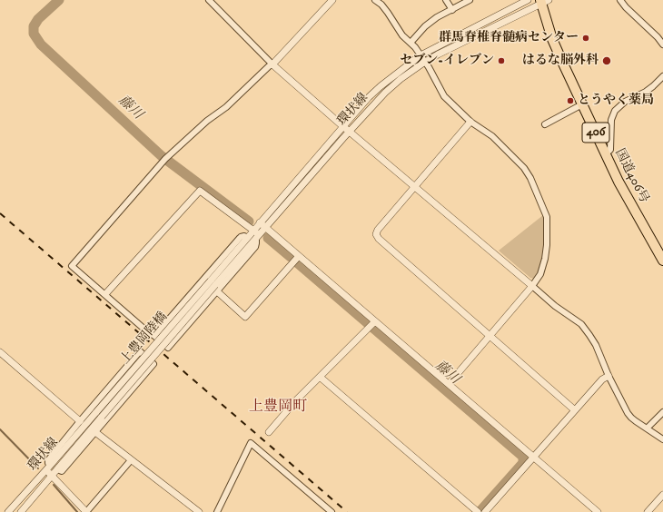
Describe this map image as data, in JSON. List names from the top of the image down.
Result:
{
  "streets": {
    "highway": ["406", "国道406号"],
    "street": ["環状線", "上豊岡陸橋"]
  },
  "crossings": [
    ["環状線", "国道406号"],
    ["環状線", "上豊岡陸橋"]
  ],
  "districts": ["上豊岡町"],
  "water": ["藤川"],
  "places": [
    "群馬脊椎脊髄病センター",
    "セブン-イレブン",
    "はるな脳外科",
    "とうやく薬局"
  ]
}
